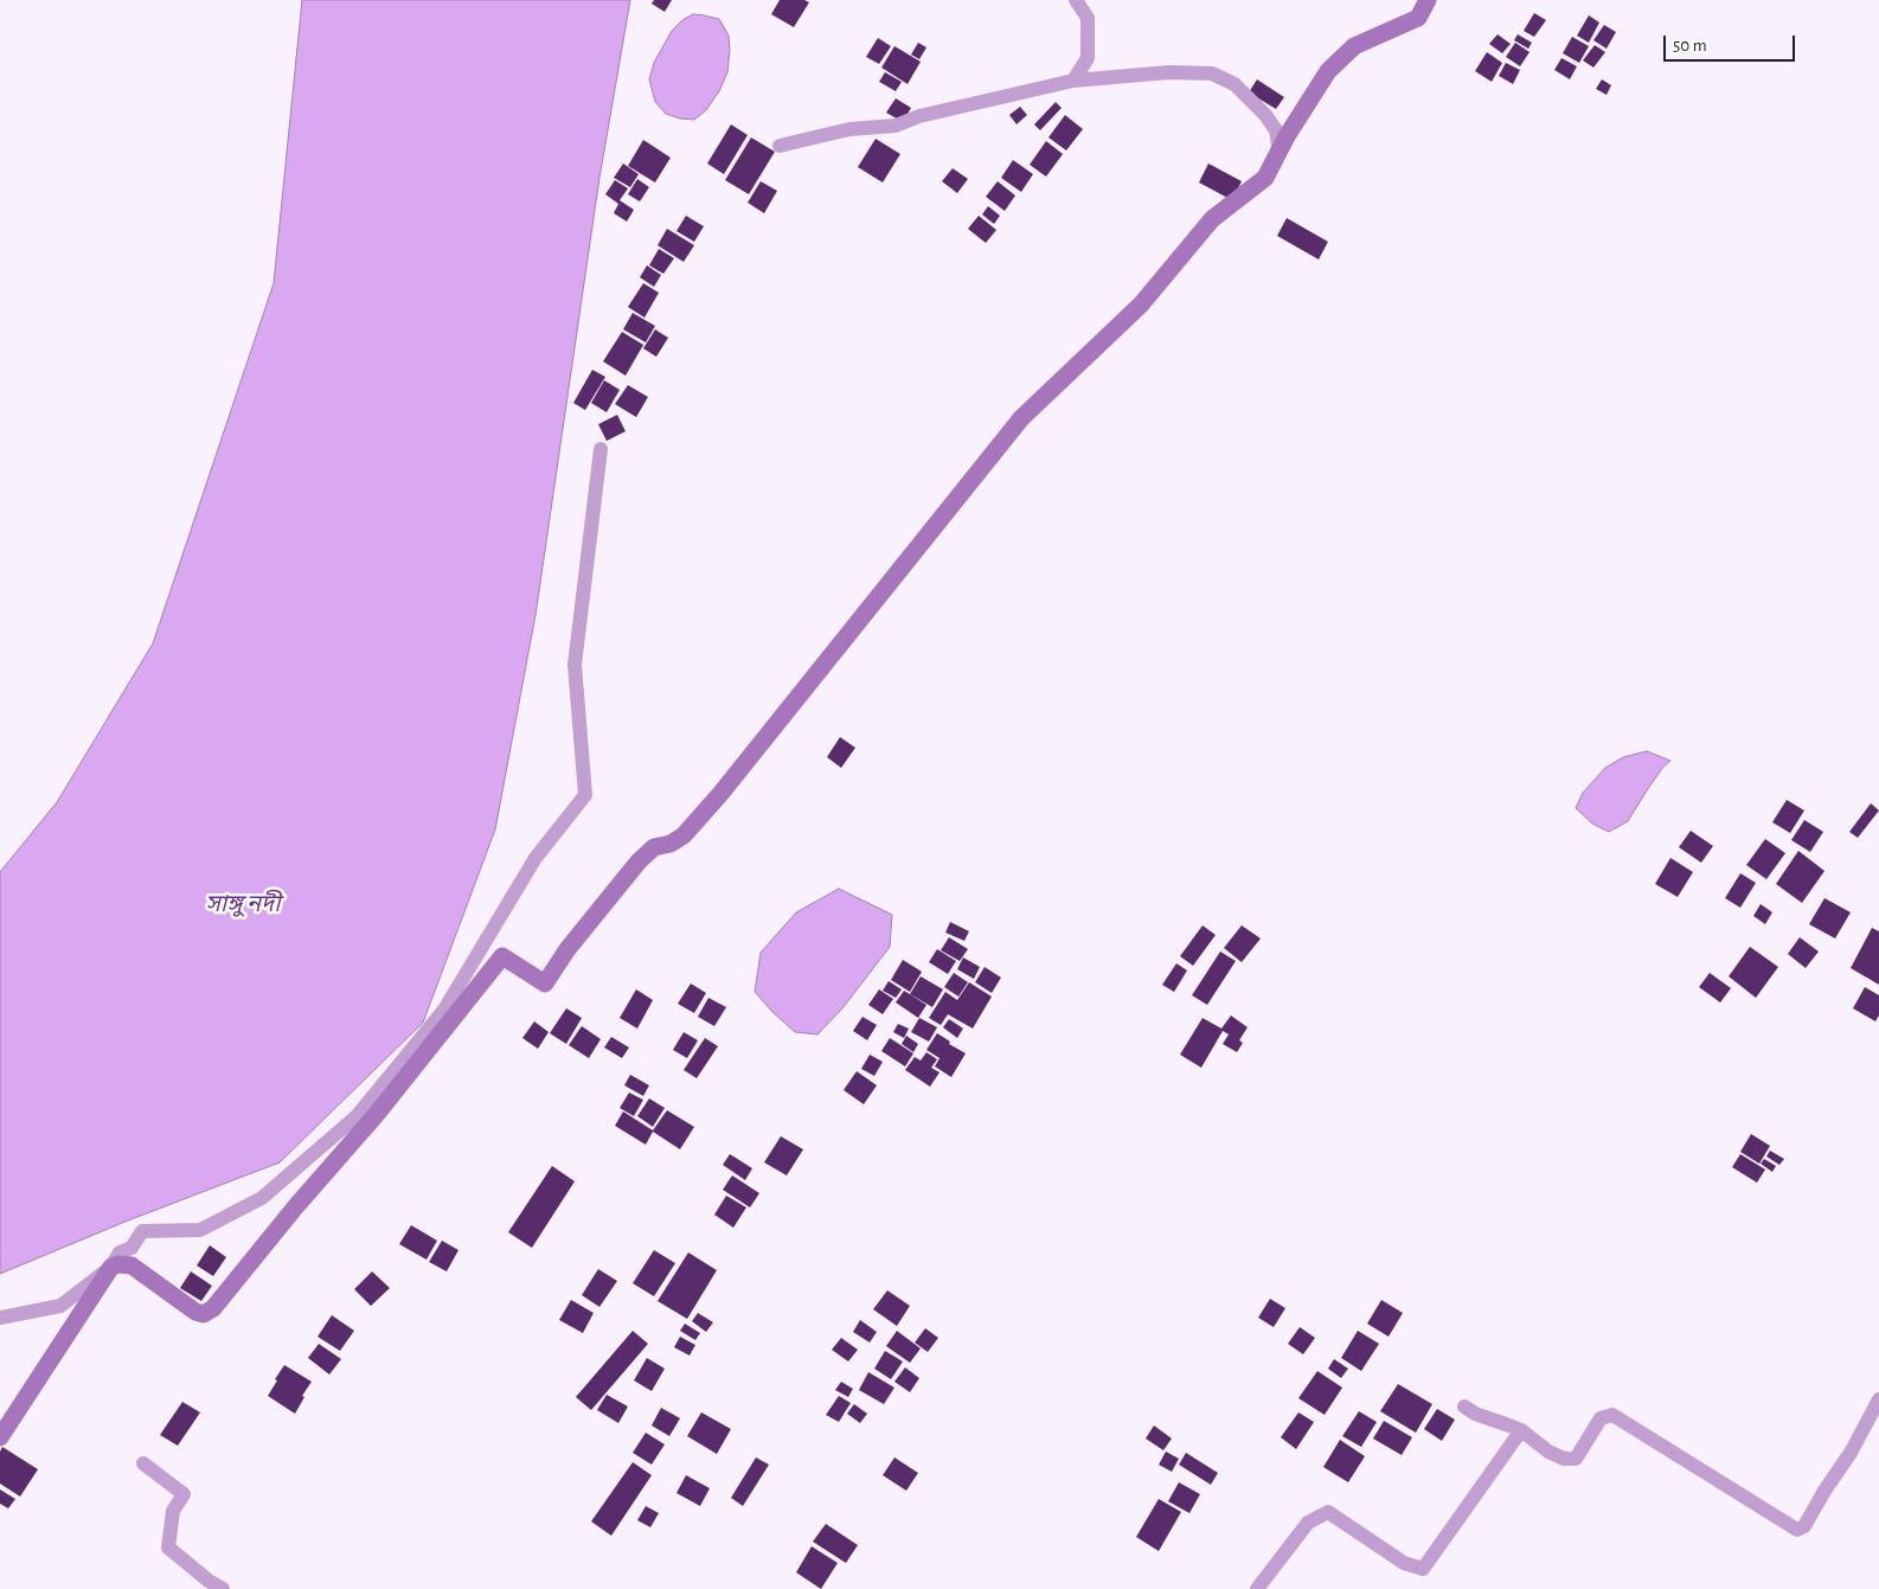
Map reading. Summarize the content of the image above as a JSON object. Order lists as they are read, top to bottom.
{
  "water": ["সাঙ্গু নদী"],
  "scale_bar": "50 m"
}
